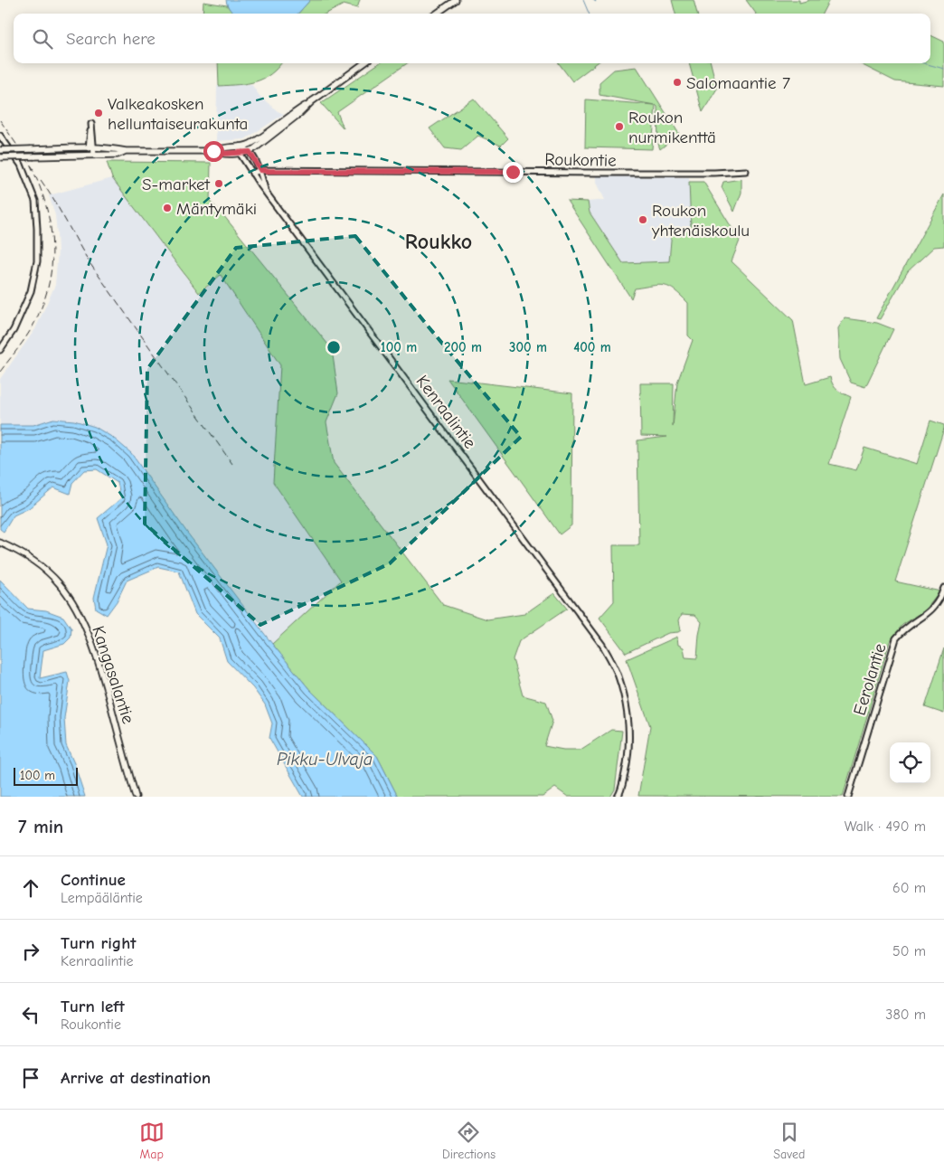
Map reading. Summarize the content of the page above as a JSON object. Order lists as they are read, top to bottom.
{
  "streets": {
    "main road": ["Kangasalantie"],
    "street": ["Roukontie", "Kenraalintie", "Eerolantie"]
  },
  "crossings": [
    ["Roukontie", "Kenraalintie"]
  ],
  "districts": ["Roukko"],
  "water": ["Pikku-Ulvaja"],
  "places": [
    "Salomaantie 7",
    "Valkeakosken helluntaiseurakunta",
    "Roukon nurmikenttä",
    "S-market",
    "Mäntymäki",
    "Roukon yhtenäiskoulu"
  ],
  "scale_bar": "100 m",
  "page": {
    "search": "Search here",
    "scale": "100 m",
    "heading": ["7 min", "Walk · 490 m"],
    "list": [
      ["Continue", "Lempääläntie", "60 m"],
      ["Turn right", "Kenraalintie", "50 m"],
      ["Turn left", "Roukontie", "380 m"],
      "Arrive at destination"
    ],
    "nav": ["Map", "Directions", "Saved"]
  },
  "rings": [
    "100 m",
    "200 m",
    "300 m",
    "400 m"
  ]
}
